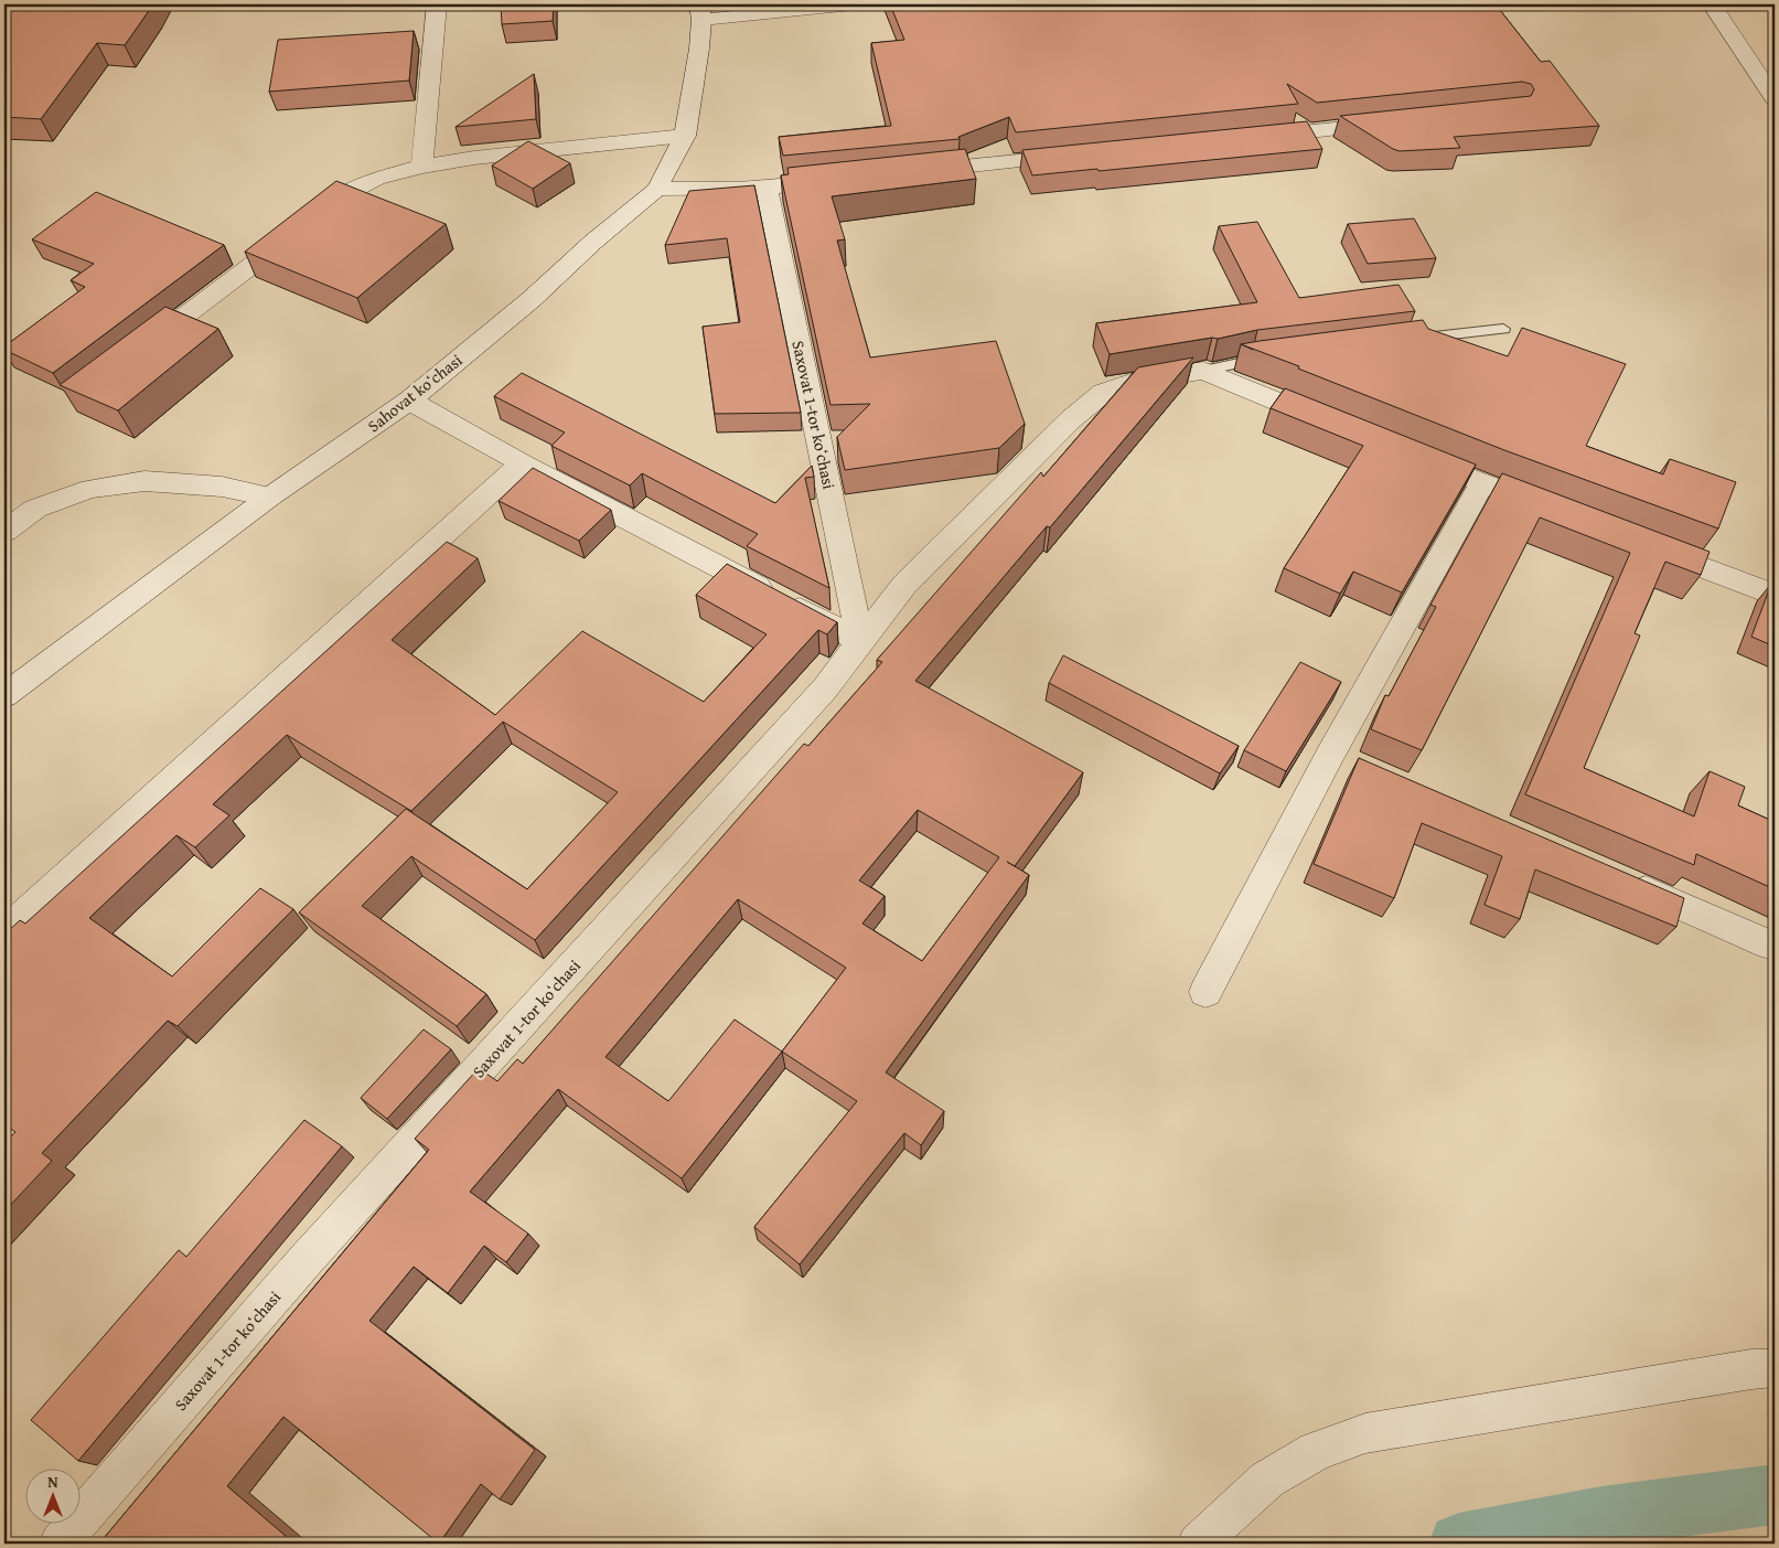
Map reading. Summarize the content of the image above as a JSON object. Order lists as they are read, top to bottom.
{
  "streets": {
    "street": ["Sahovat koʻchasi", "Saxovat 1-tor koʻchasi"]
  },
  "north": "top"
}
